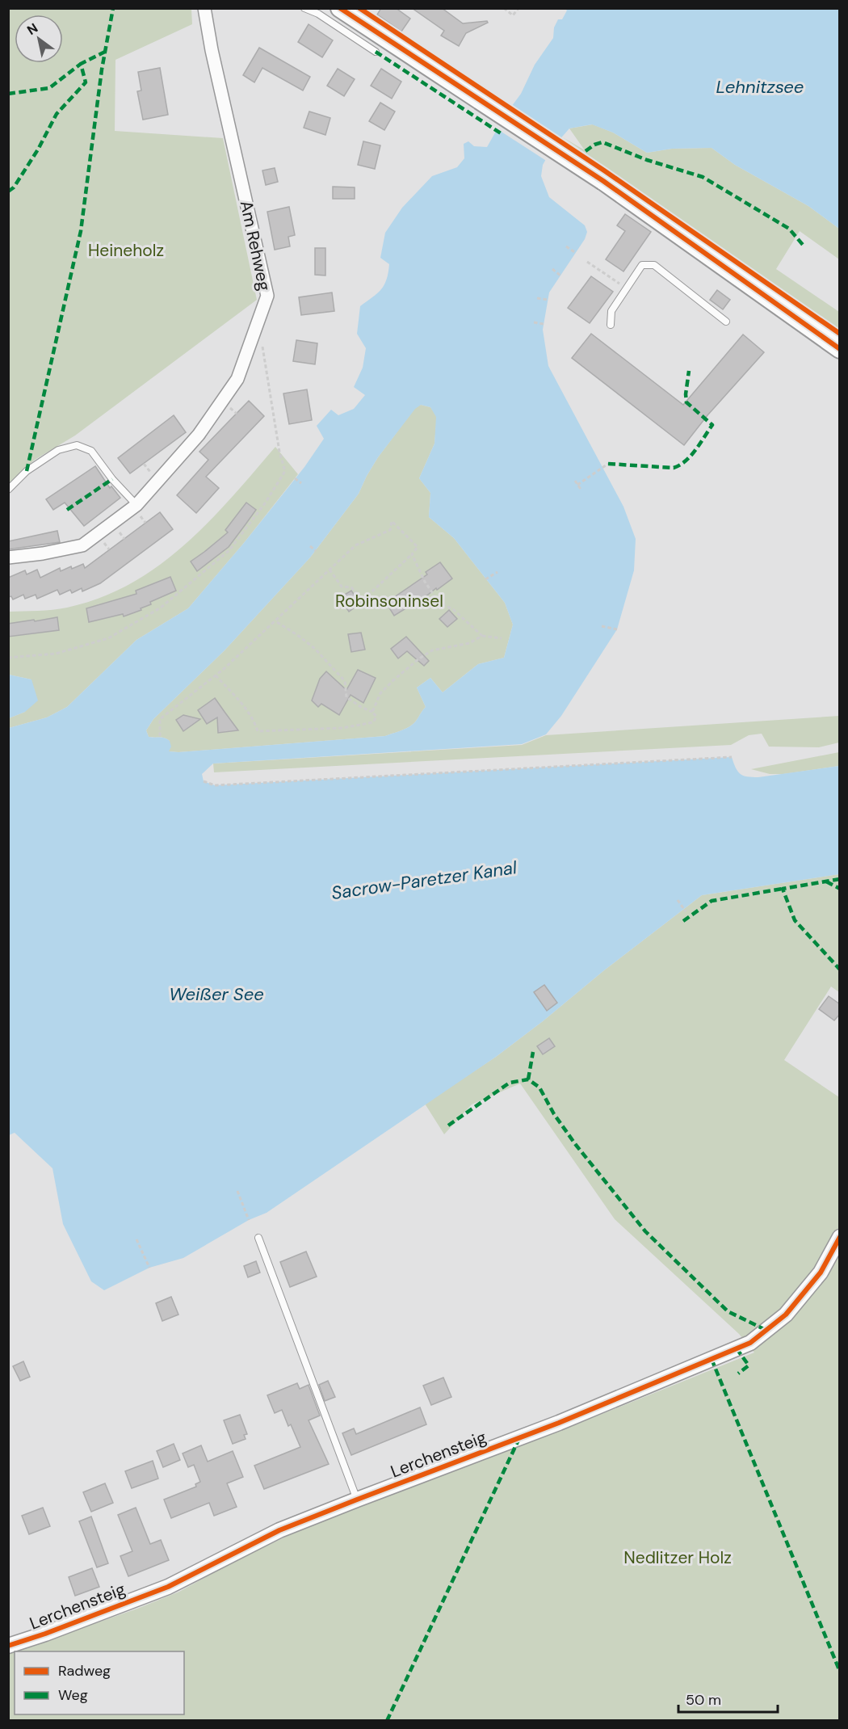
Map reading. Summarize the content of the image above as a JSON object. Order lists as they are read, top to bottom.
{
  "streets": {
    "street": ["Am Rehweg", "Lerchensteig"]
  },
  "water": ["Lehnitzsee", "Sacrow-Paretzer Kanal", "Weißer See"],
  "parks": ["Heineholz", "Robinsoninsel", "Nedlitzer Holz"],
  "legend": ["Radweg", "Weg"],
  "scale_bar": "50 m",
  "north": "top left"
}
